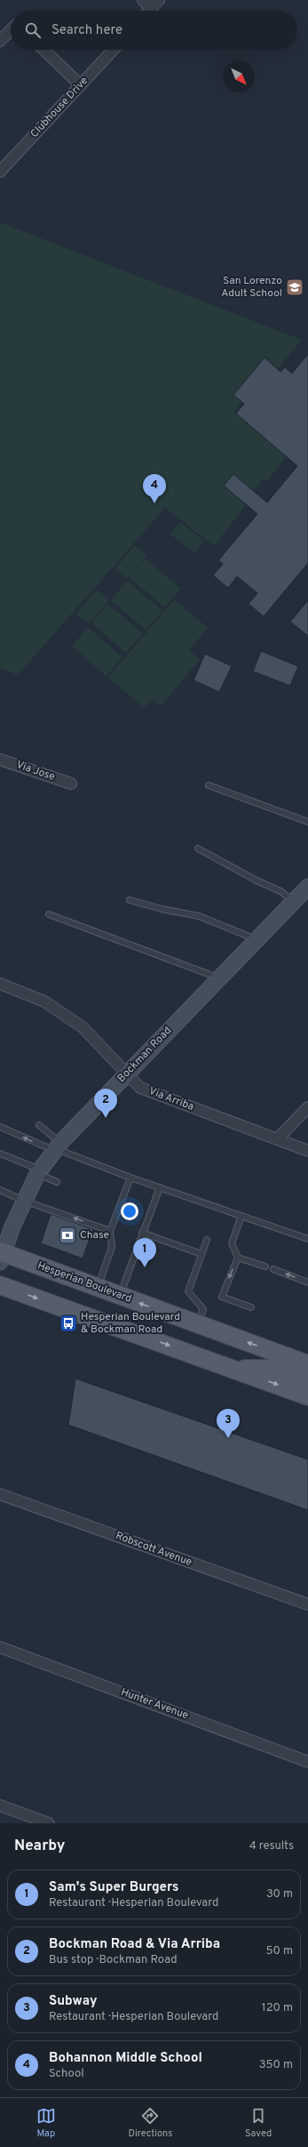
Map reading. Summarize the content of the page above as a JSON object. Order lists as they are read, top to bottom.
{
  "streets": {
    "main road": ["Hesperian Boulevard"],
    "street": [
      "Clubhouse Drive",
      "Via Jose",
      "Bockman Road",
      "Via Arriba",
      "Robscott Avenue",
      "Hunter Avenue"
    ]
  },
  "crossings": [
    ["Bockman Road", "Via Arriba"],
    ["Bockman Road", "Hesperian Boulevard"]
  ],
  "places": {
    "school or university": ["San Lorenzo Adult School"],
    "bank": ["Chase"],
    "bus stop": ["Hesperian Boulevard & Bockman Road"]
  },
  "north": "bottom right",
  "page": {
    "search": "Search here",
    "pins": [
      "4",
      "2",
      "1",
      "3"
    ],
    "heading": ["Nearby", "4 results"],
    "list": [
      {
        "mark": "1",
        "name": "Sam's Super Burgers",
        "note": "Restaurant · Hesperian Boulevard",
        "value": "30 m"
      },
      {
        "mark": "2",
        "name": "Bockman Road & Via Arriba",
        "note": "Bus stop · Bockman Road",
        "value": "50 m"
      },
      {
        "mark": "3",
        "name": "Subway",
        "note": "Restaurant · Hesperian Boulevard",
        "value": "120 m"
      },
      {
        "mark": "4",
        "name": "Bohannon Middle School",
        "note": "School",
        "value": "350 m"
      }
    ],
    "nav": ["Map", "Directions", "Saved"]
  }
}
